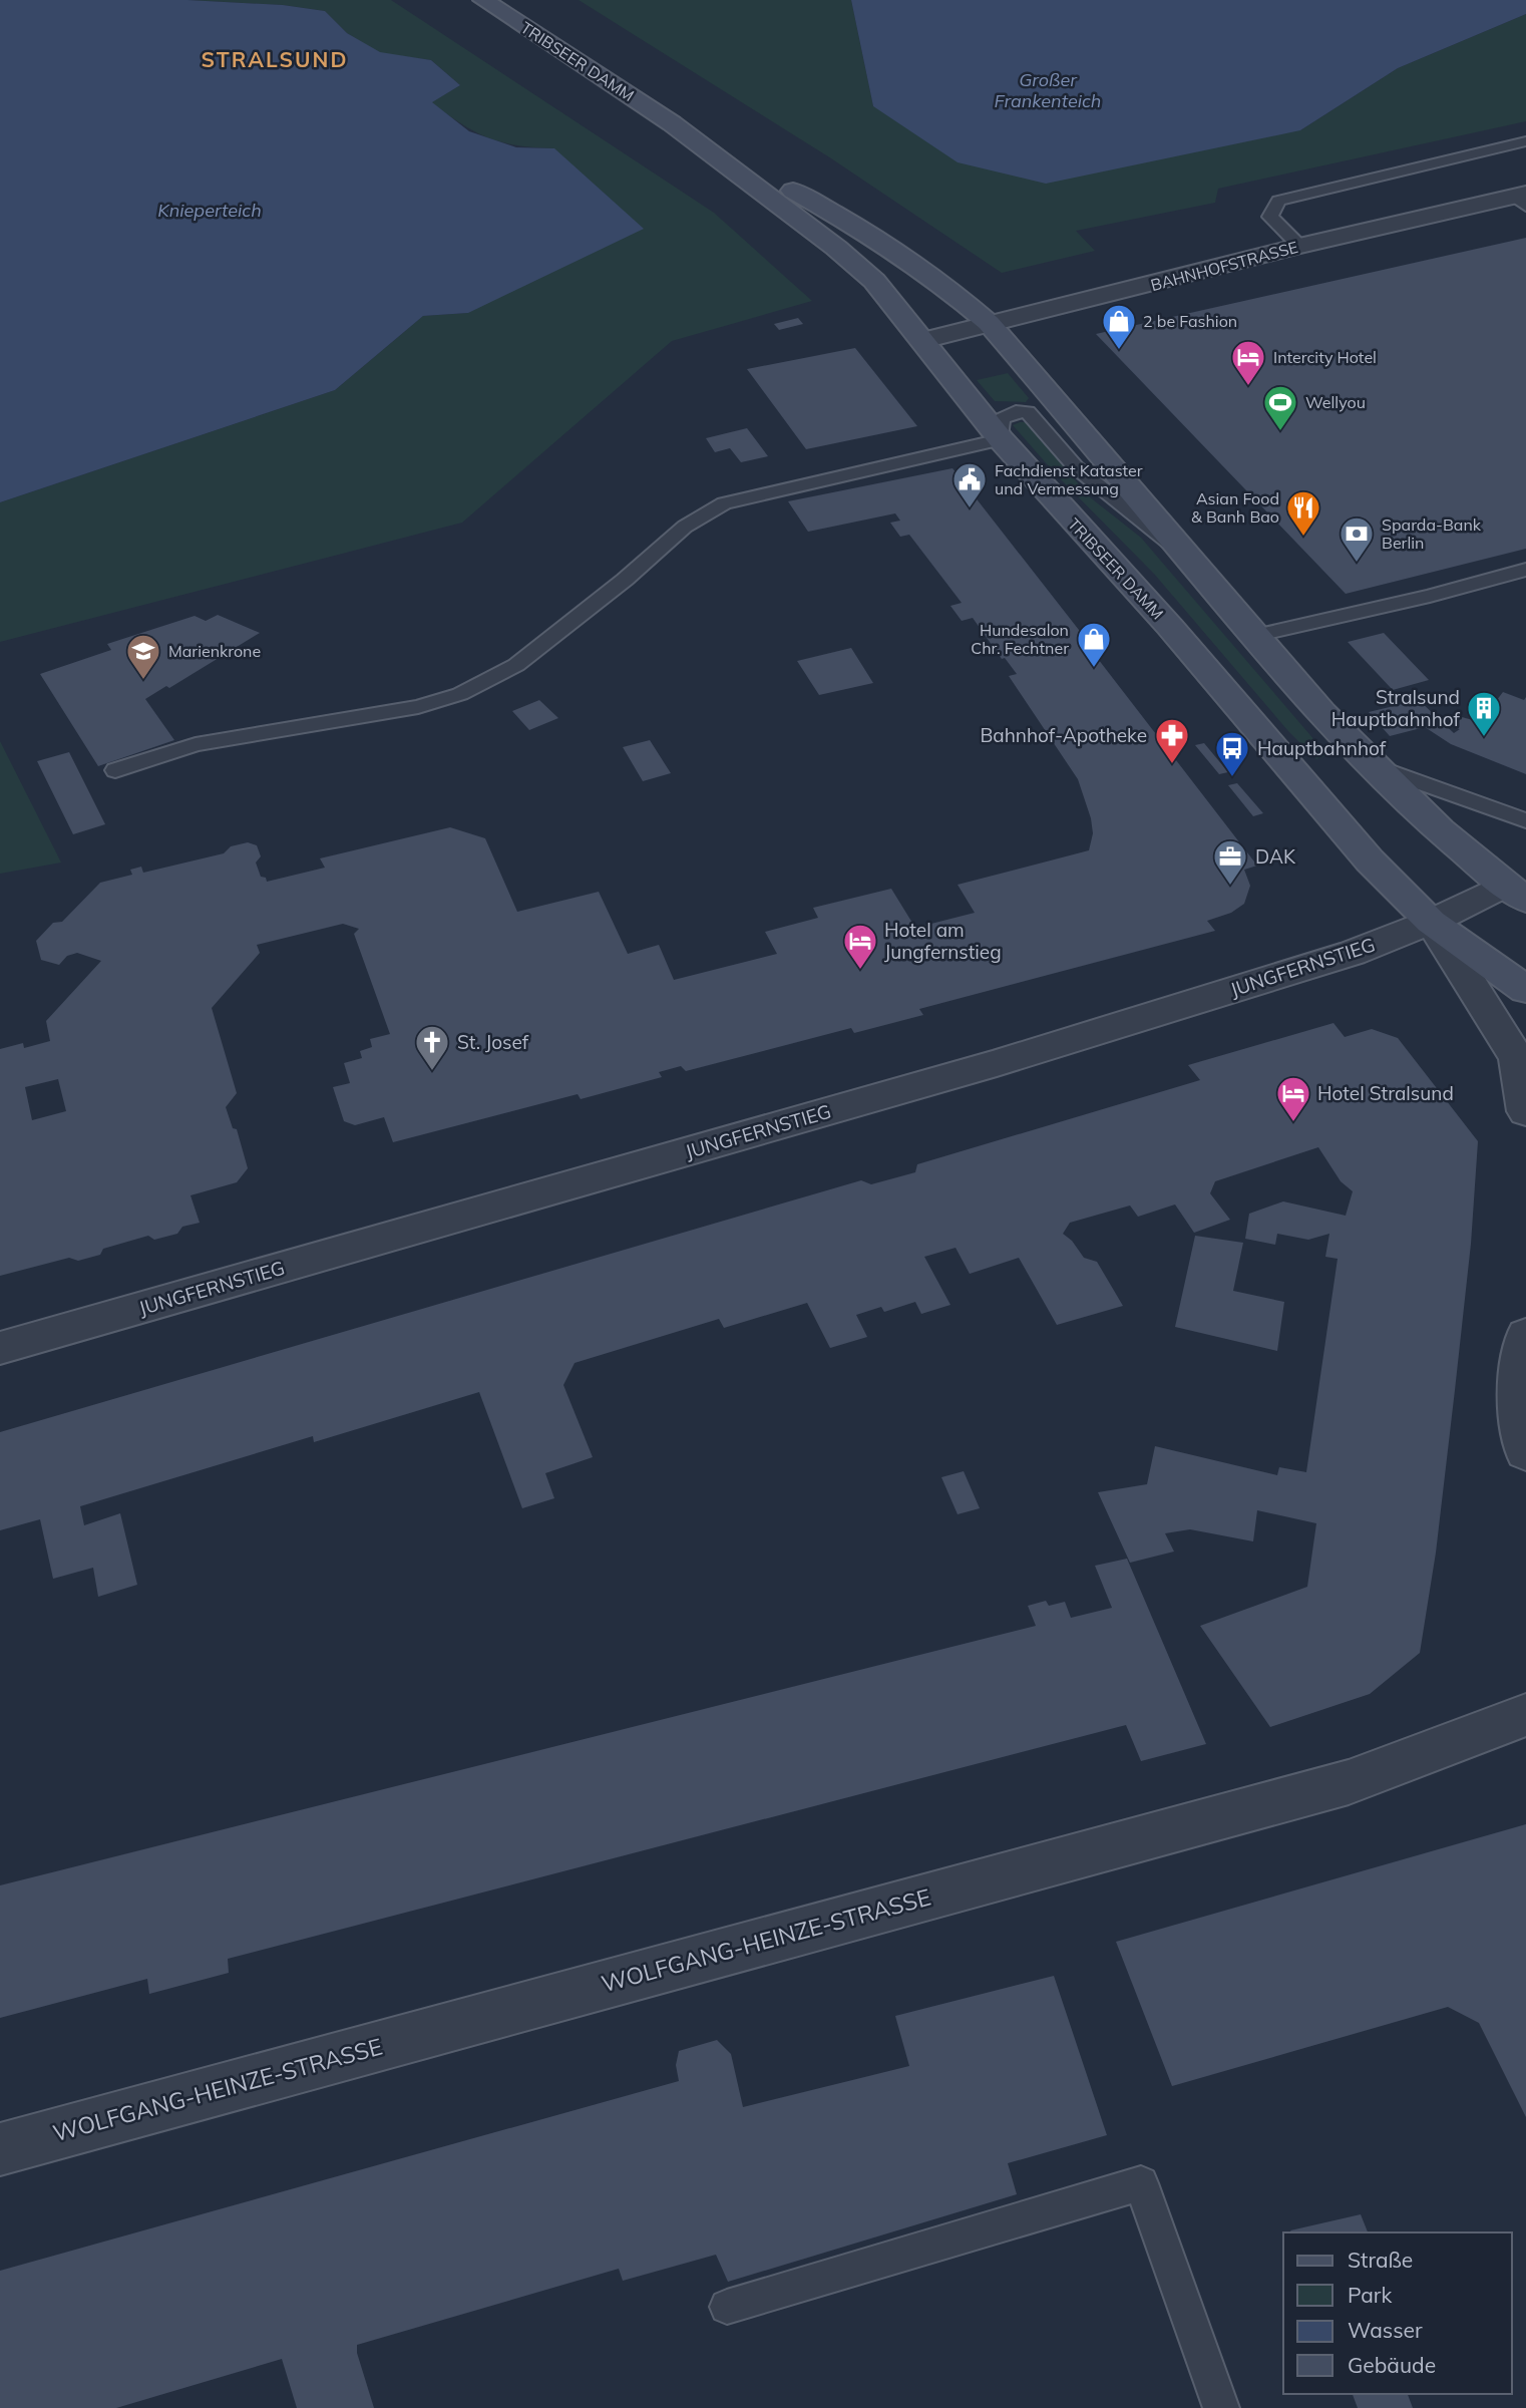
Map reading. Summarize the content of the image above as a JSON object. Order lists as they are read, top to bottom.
{
  "streets": {
    "main road": ["TRIBSEER DAMM"],
    "street": ["BAHNHOFSTRASSE", "JUNGFERNSTIEG", "WOLFGANG-HEINZE-STRASSE"]
  },
  "crossings": [
    ["TRIBSEER DAMM", "BAHNHOFSTRASSE"],
    ["TRIBSEER DAMM", "JUNGFERNSTIEG"]
  ],
  "districts": ["STRALSUND"],
  "water": ["Großer Frankenteich", "Knieperteich"],
  "places": {
    "shop": ["2 be Fashion", "Hundesalon Chr. Fechtner"],
    "hotel": ["Intercity Hotel", "Hotel am Jungfernstieg", "Hotel Stralsund"],
    "sports": ["Wellyou"],
    "public building": ["Fachdienst Kataster und Vermessung"],
    "restaurant": ["Asian Food & Banh Bao"],
    "bank": ["Sparda-Bank Berlin"],
    "school or university": ["Marienkrone"],
    "building": ["Stralsund Hauptbahnhof"],
    "pharmacy": ["Bahnhof-Apotheke"],
    "bus stop": ["Hauptbahnhof"],
    "office": ["DAK"],
    "church": ["St. Josef"]
  },
  "legend": [
    "Straße",
    "Park",
    "Wasser",
    "Gebäude"
  ]
}
